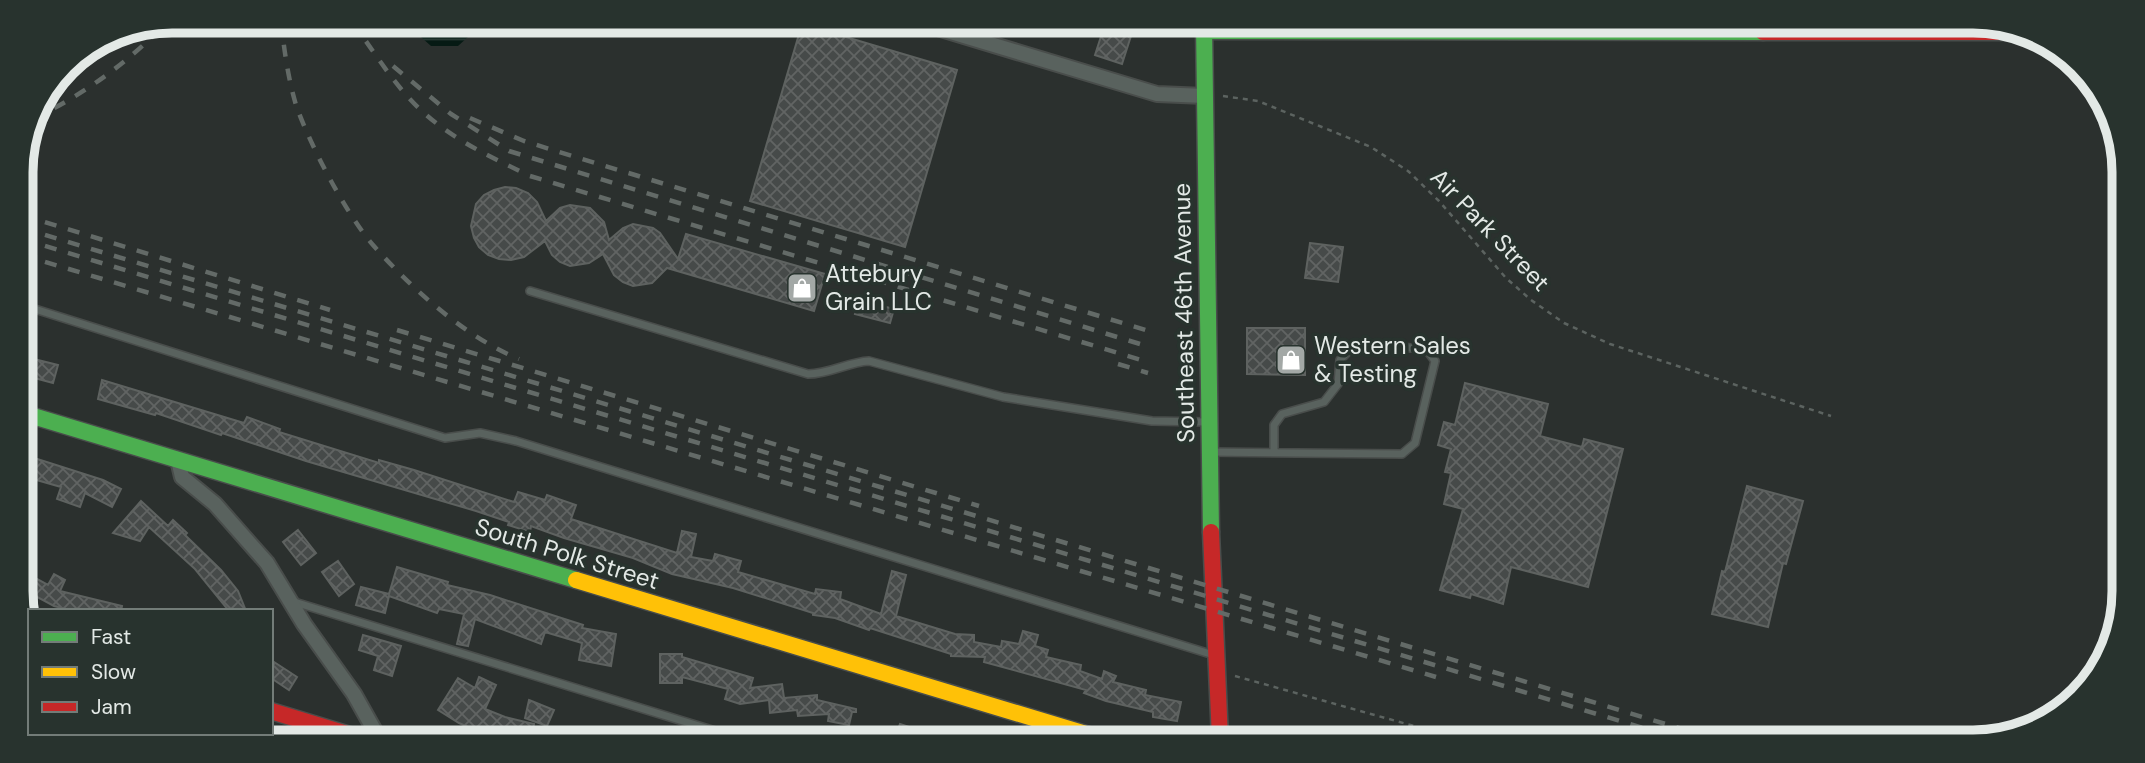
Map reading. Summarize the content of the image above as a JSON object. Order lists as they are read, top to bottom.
{
  "streets": {
    "street": ["Southeast 46th Avenue", "South Polk Street"],
    "path": ["Air Park Street"]
  },
  "crossings": [
    ["Air Park Street", "Southeast 46th Avenue"]
  ],
  "places": {
    "shop": ["Attebury Grain LLC", "Western Sales & Testing"]
  },
  "legend": ["Fast", "Slow", "Jam"]
}
